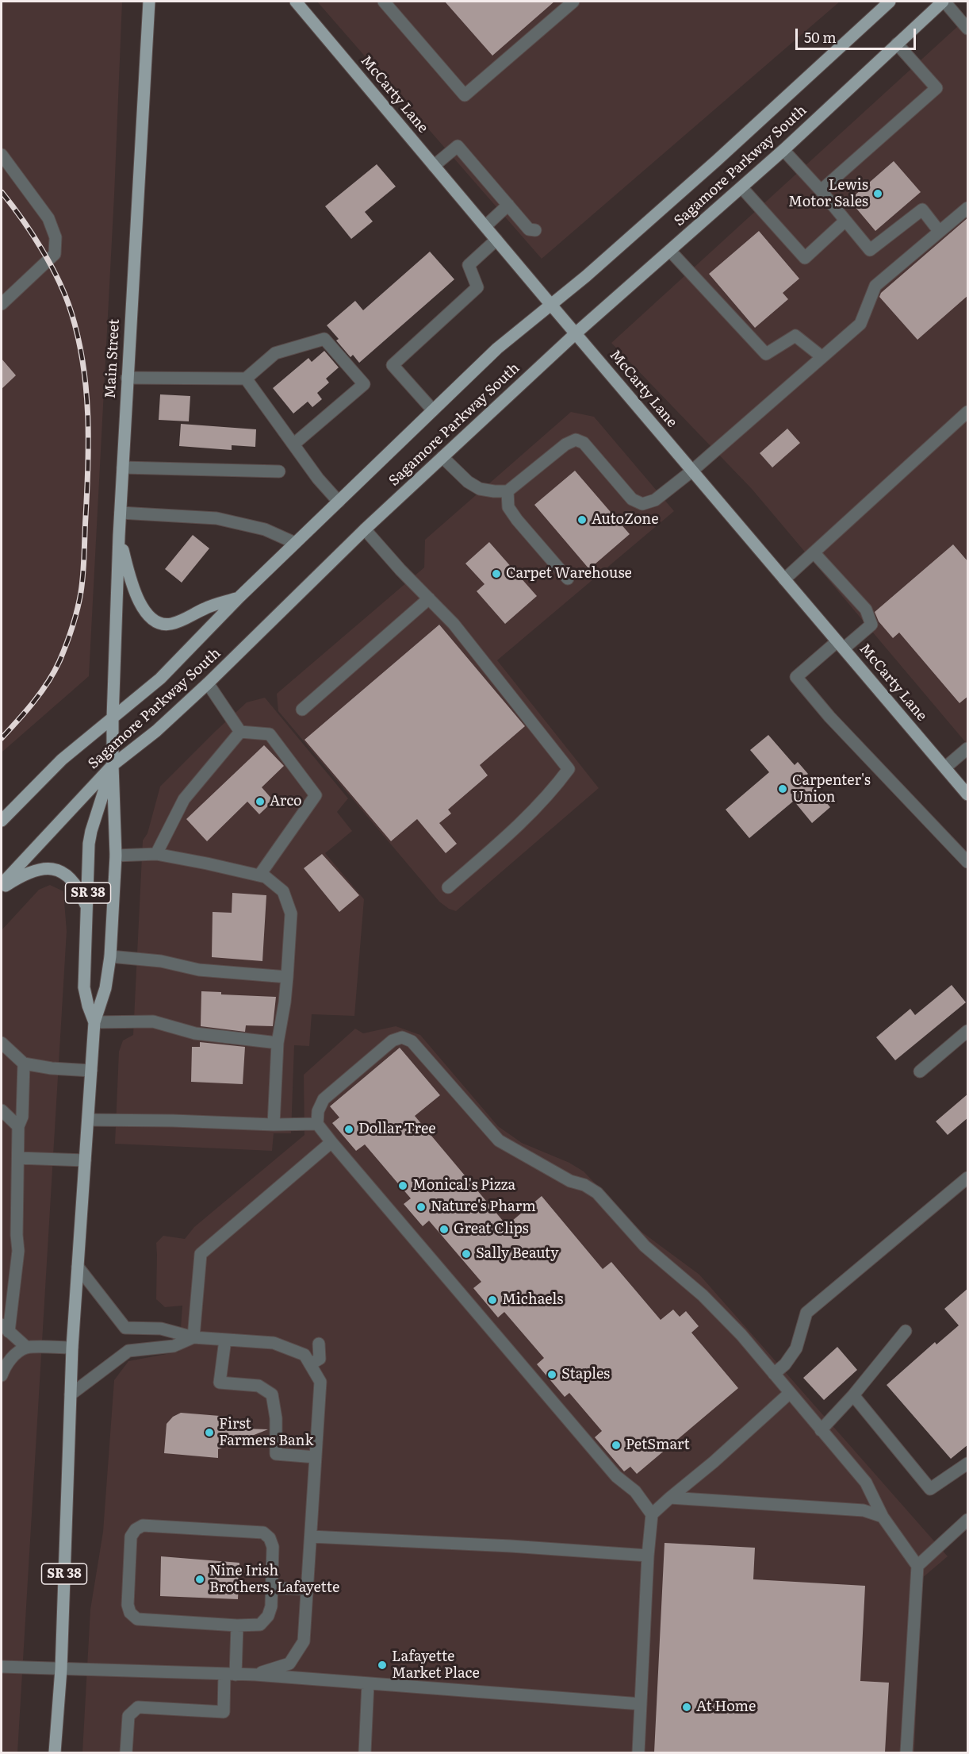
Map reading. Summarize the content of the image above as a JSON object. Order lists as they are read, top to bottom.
{
  "streets": {
    "main road": [
      "McCarty Lane",
      "Sagamore Parkway South",
      "Main Street",
      "SR 38"
    ]
  },
  "crossings": [
    ["McCarty Lane", "Sagamore Parkway South"],
    ["Sagamore Parkway South", "Main Street"],
    ["Sagamore Parkway South", "SR 38"],
    ["Main Street", "SR 38"]
  ],
  "places": [
    "Lewis Motor Sales",
    "AutoZone",
    "Carpet Warehouse",
    "Carpenter's Union",
    "Arco",
    "Dollar Tree",
    "Monical's Pizza",
    "Nature's Pharm",
    "Great Clips",
    "Sally Beauty",
    "Michaels",
    "Staples",
    "First Farmers Bank",
    "PetSmart",
    "Nine Irish Brothers, Lafayette",
    "Lafayette Market Place",
    "At Home"
  ],
  "scale_bar": "50 m"
}
